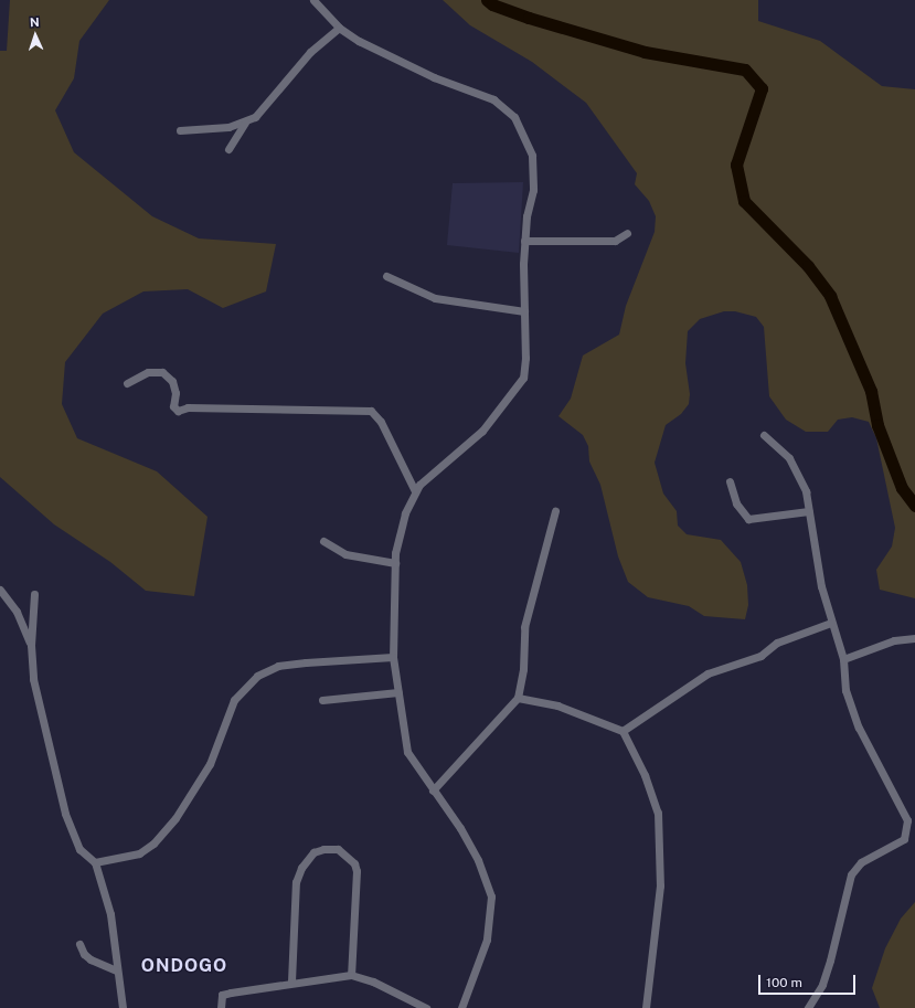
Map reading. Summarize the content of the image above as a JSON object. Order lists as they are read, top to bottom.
{
  "districts": ["ONDOGO"],
  "scale_bar": "100 m",
  "north": "top"
}
